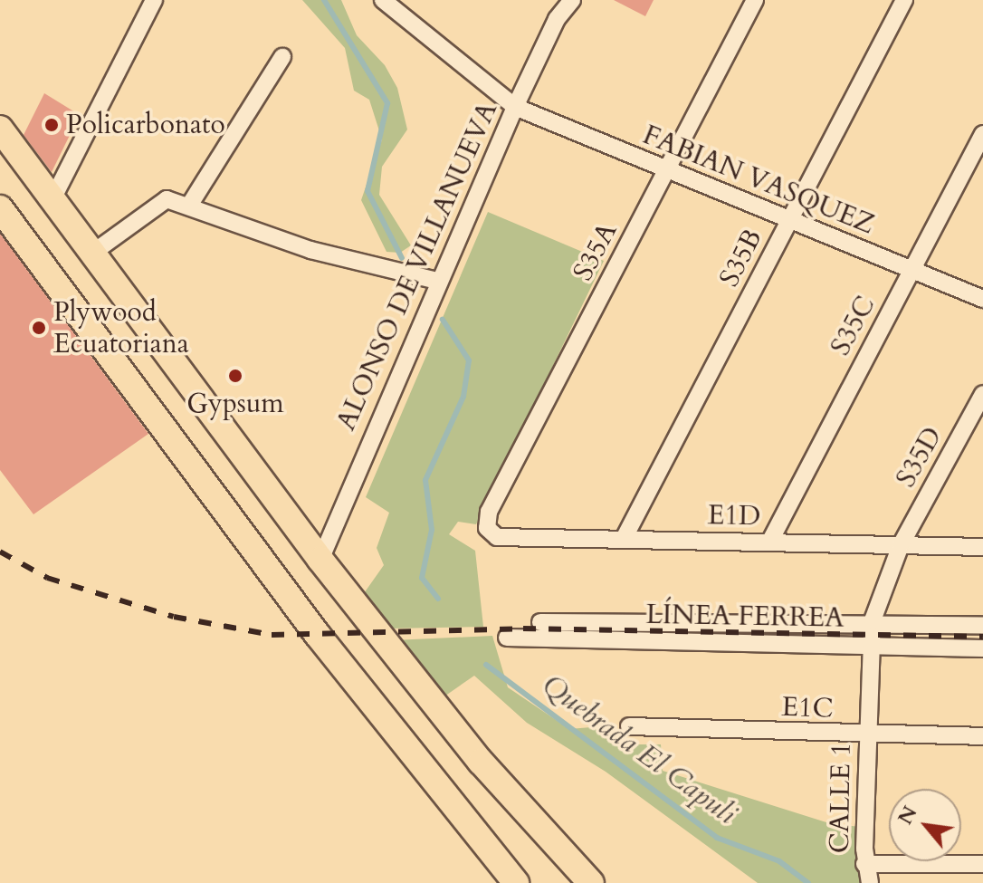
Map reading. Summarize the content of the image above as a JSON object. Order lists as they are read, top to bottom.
{
  "streets": {
    "street": [
      "FABIAN VASQUEZ",
      "S35A",
      "S35B",
      "ALONSO DE VILLANUEVA",
      "S35C",
      "S35D",
      "E1D",
      "LÍNEA FERREA",
      "E1C",
      "CALLE 1"
    ]
  },
  "crossings": [
    ["FABIAN VASQUEZ", "S35A"],
    ["FABIAN VASQUEZ", "S35B"],
    ["FABIAN VASQUEZ", "ALONSO DE VILLANUEVA"],
    ["FABIAN VASQUEZ", "S35C"],
    ["S35A", "E1D"],
    ["S35B", "E1D"],
    ["S35C", "E1D"],
    ["S35D", "E1D"],
    ["S35D", "CALLE 1"],
    ["E1D", "CALLE 1"],
    ["LÍNEA FERREA", "CALLE 1"],
    ["E1C", "CALLE 1"]
  ],
  "water": ["Quebrada El Capuli"],
  "places": ["Policarbonato", "Plywood Ecuatoriana", "Gypsum"],
  "north": "top left"
}
